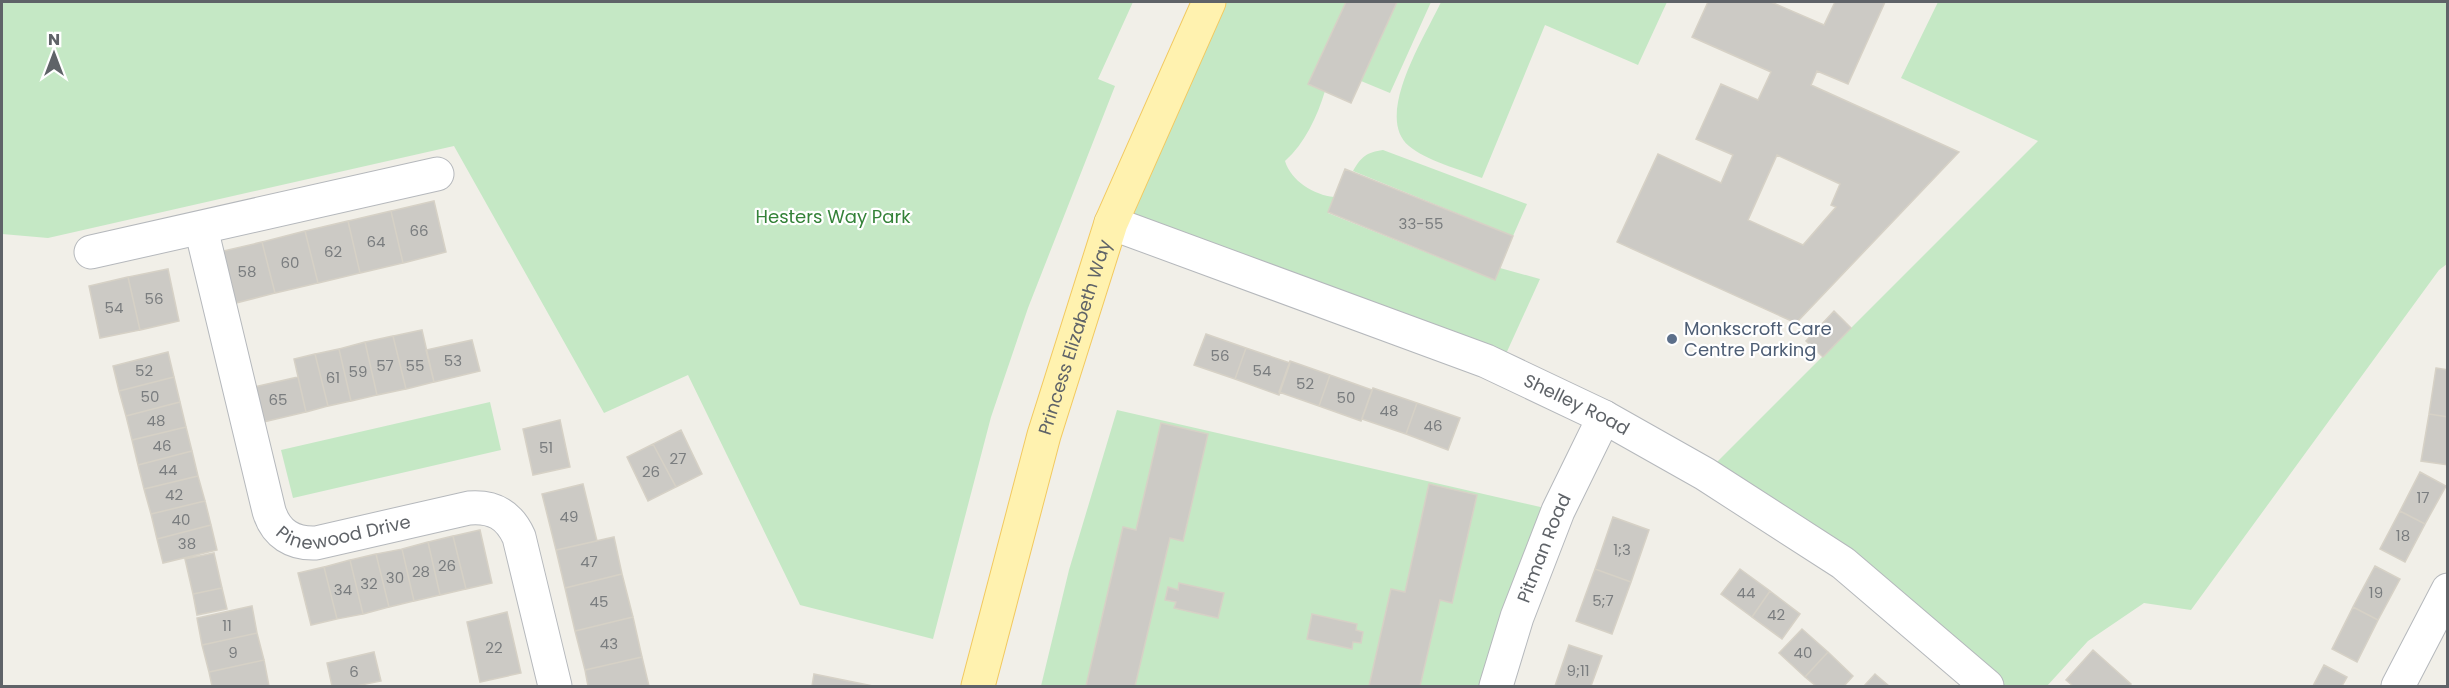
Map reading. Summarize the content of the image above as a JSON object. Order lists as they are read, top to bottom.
{
  "streets": {
    "main road": ["Princess Elizabeth Way"],
    "street": ["Shelley Road", "Pinewood Drive", "Pitman Road"]
  },
  "crossings": [
    ["Princess Elizabeth Way", "Shelley Road"],
    ["Shelley Road", "Pitman Road"]
  ],
  "parks": ["Hesters Way Park"],
  "places": ["Monkscroft Care Centre Parking"],
  "house_numbers": [
    "33-55",
    "66",
    "64",
    "62",
    "60",
    "58",
    "56",
    "54",
    "56",
    "53",
    "57",
    "55",
    "52",
    "54",
    "59",
    "61",
    "52",
    "50",
    "50",
    "65",
    "48",
    "48",
    "46",
    "46",
    "51",
    "27",
    "44",
    "26",
    "42",
    "17",
    "49",
    "40",
    "18",
    "38",
    "1;3",
    "47",
    "26",
    "28",
    "30",
    "32",
    "34",
    "44",
    "19",
    "5;7",
    "45",
    "42",
    "11",
    "43",
    "22",
    "9",
    "40",
    "9;11",
    "6"
  ],
  "north": "top"
}
